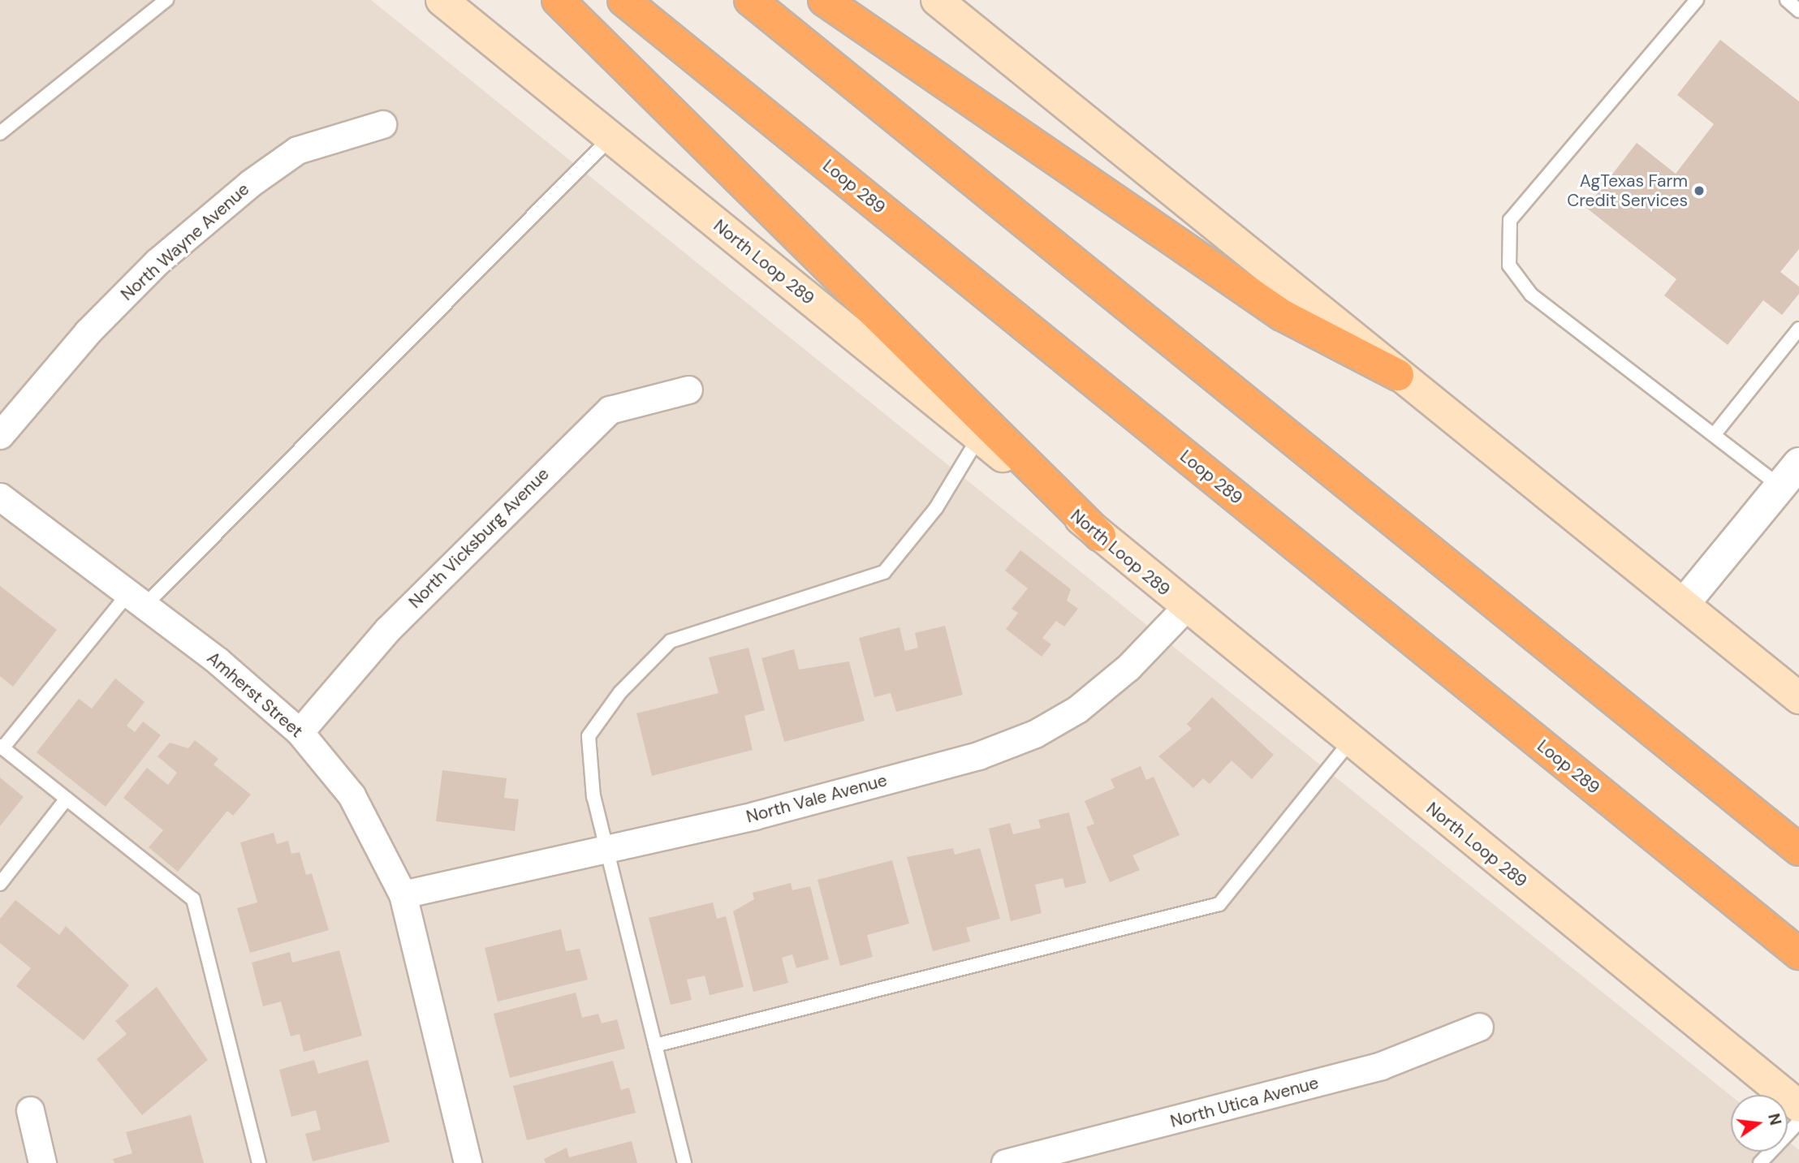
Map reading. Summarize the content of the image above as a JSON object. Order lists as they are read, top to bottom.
{
  "streets": {
    "highway": ["Loop 289"],
    "main road": ["North Loop 289"],
    "street": [
      "North Wayne Avenue",
      "North Vicksburg Avenue",
      "Amherst Street",
      "North Vale Avenue",
      "North Utica Avenue"
    ]
  },
  "crossings": [
    ["North Loop 289", "North Vale Avenue"],
    ["North Vicksburg Avenue", "Amherst Street"],
    ["Amherst Street", "North Vale Avenue"]
  ],
  "places": ["AgTexas Farm Credit Services"],
  "north": "right"
}
